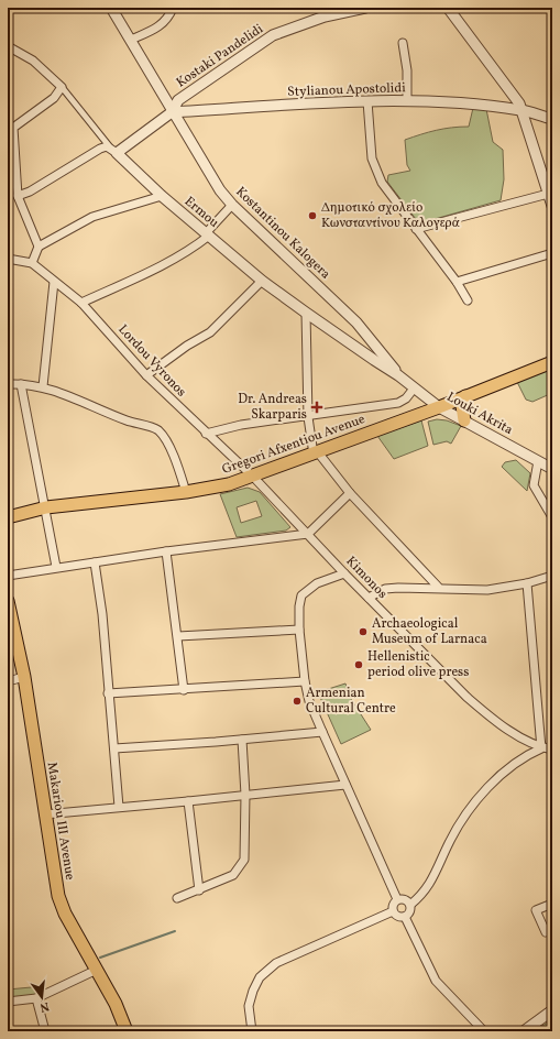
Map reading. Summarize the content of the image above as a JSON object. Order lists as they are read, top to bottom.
{
  "streets": {
    "main road": ["Gregori Afxentiou Avenue", "Makariou III Avenue"],
    "street": [
      "Kostaki Pandelidi",
      "Stylianou Apostolidi",
      "Ermou",
      "Kostantinou Kalogera",
      "Lordou Vyronos",
      "Louki Akrita",
      "Kimonos"
    ]
  },
  "crossings": [
    ["Kostaki Pandelidi", "Stylianou Apostolidi"],
    ["Kostaki Pandelidi", "Ermou"],
    ["Kostaki Pandelidi", "Kostantinou Kalogera"],
    ["Stylianou Apostolidi", "Kostantinou Kalogera"],
    ["Ermou", "Kostantinou Kalogera"],
    ["Ermou", "Louki Akrita"],
    ["Kostantinou Kalogera", "Louki Akrita"],
    ["Lordou Vyronos", "Gregori Afxentiou Avenue"],
    ["Lordou Vyronos", "Kimonos"],
    ["Louki Akrita", "Gregori Afxentiou Avenue"],
    ["Gregori Afxentiou Avenue", "Kimonos"]
  ],
  "places": {
    "other": [
      "Δημοτικό σχολείο Κωνσταντίνου Καλογερά",
      "Archaeological Museum of Larnaca",
      "Hellenistic period olive press",
      "Armenian Cultural Centre"
    ],
    "health": ["Dr. Andreas Skarparis"]
  },
  "north": "bottom"
}
